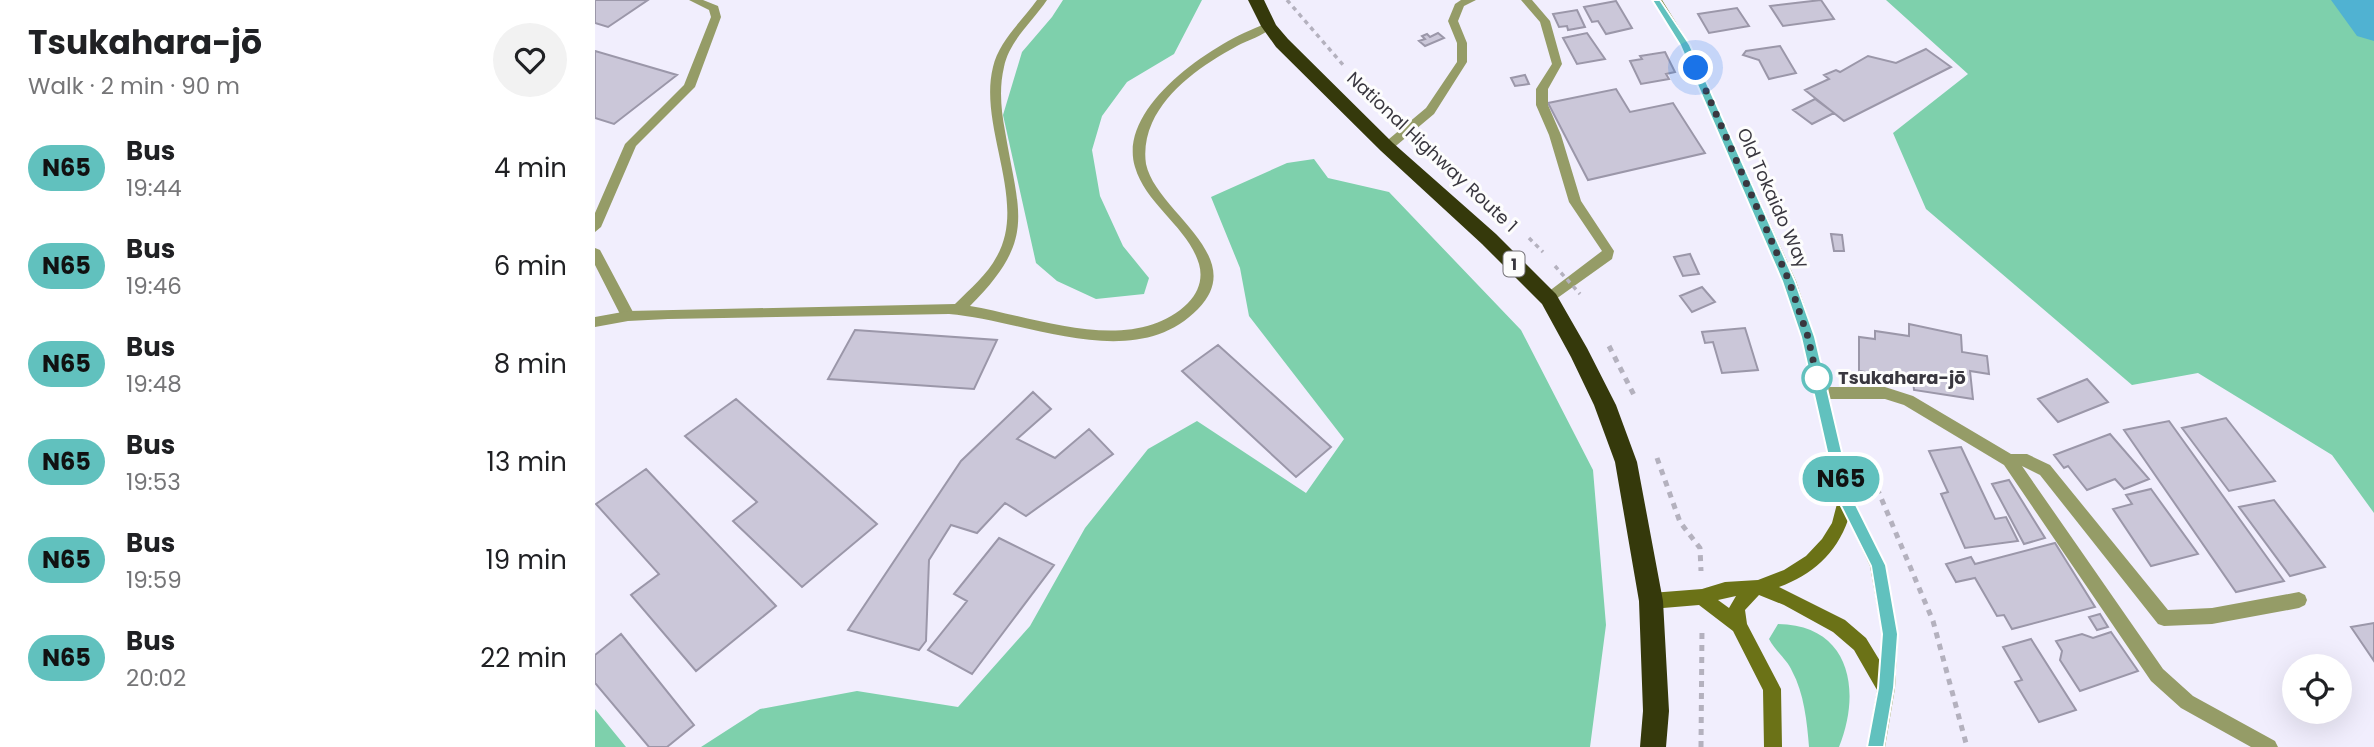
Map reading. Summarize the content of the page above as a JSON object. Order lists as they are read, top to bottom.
{
  "streets": {
    "highway": ["National Highway Route 1", "1"],
    "street": ["Old Tokaido Way"]
  },
  "places": ["Tsukahara-jō"],
  "lines": ["bus line N65"],
  "page": {
    "heading": ["Tsukahara-jō", "Walk · 2 min · 90 m"],
    "on_map": "N65",
    "list": [
      {
        "mark": "N65",
        "name": "Bus",
        "note": "19:44",
        "value": "4 min"
      },
      {
        "mark": "N65",
        "name": "Bus",
        "note": "19:46",
        "value": "6 min"
      },
      {
        "mark": "N65",
        "name": "Bus",
        "note": "19:48",
        "value": "8 min"
      },
      {
        "mark": "N65",
        "name": "Bus",
        "note": "19:53",
        "value": "13 min"
      },
      {
        "mark": "N65",
        "name": "Bus",
        "note": "19:59",
        "value": "19 min"
      },
      {
        "mark": "N65",
        "name": "Bus",
        "note": "20:02",
        "value": "22 min"
      }
    ]
  }
}
